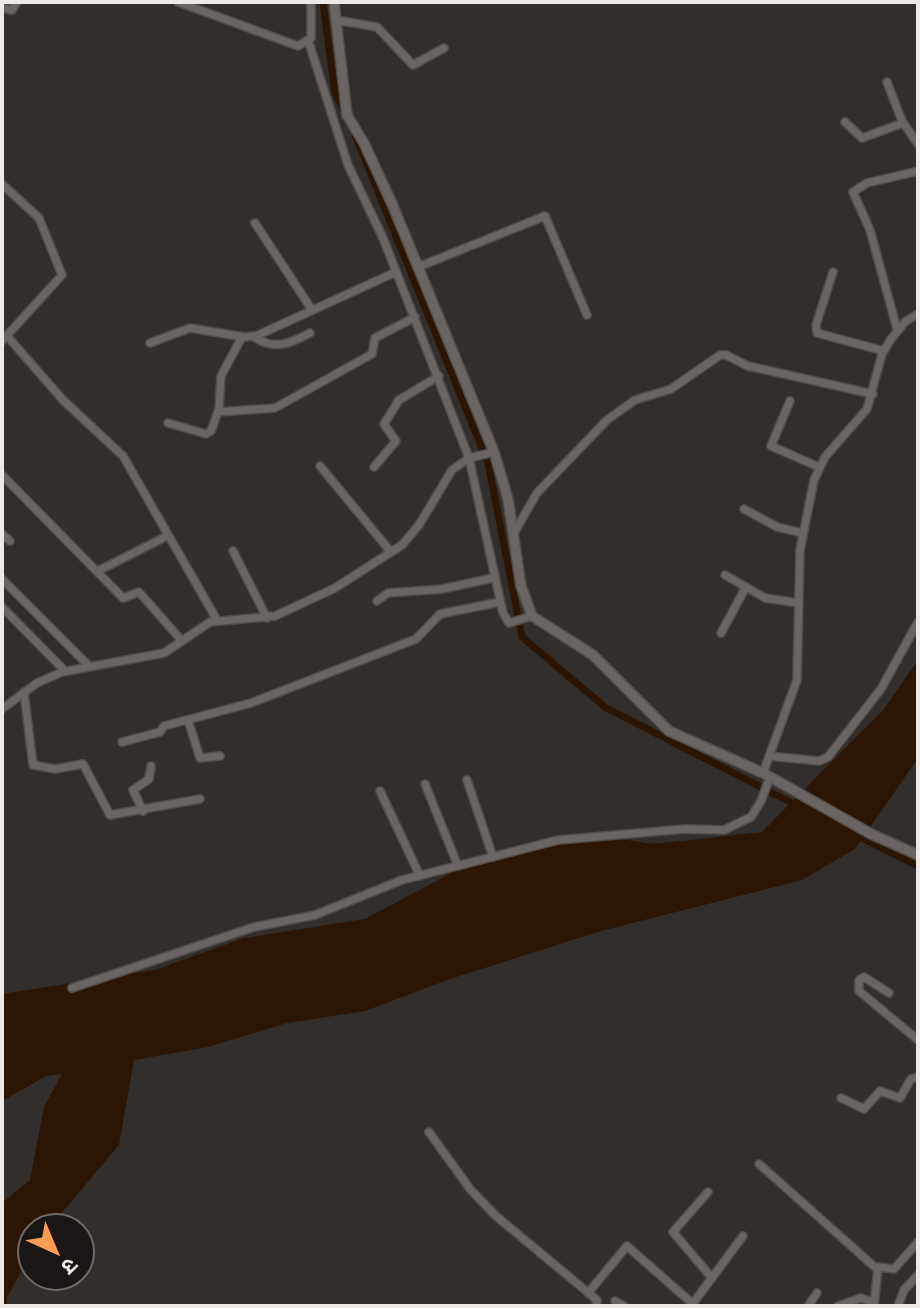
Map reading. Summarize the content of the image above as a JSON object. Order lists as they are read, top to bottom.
{
  "north": "bottom right"
}
